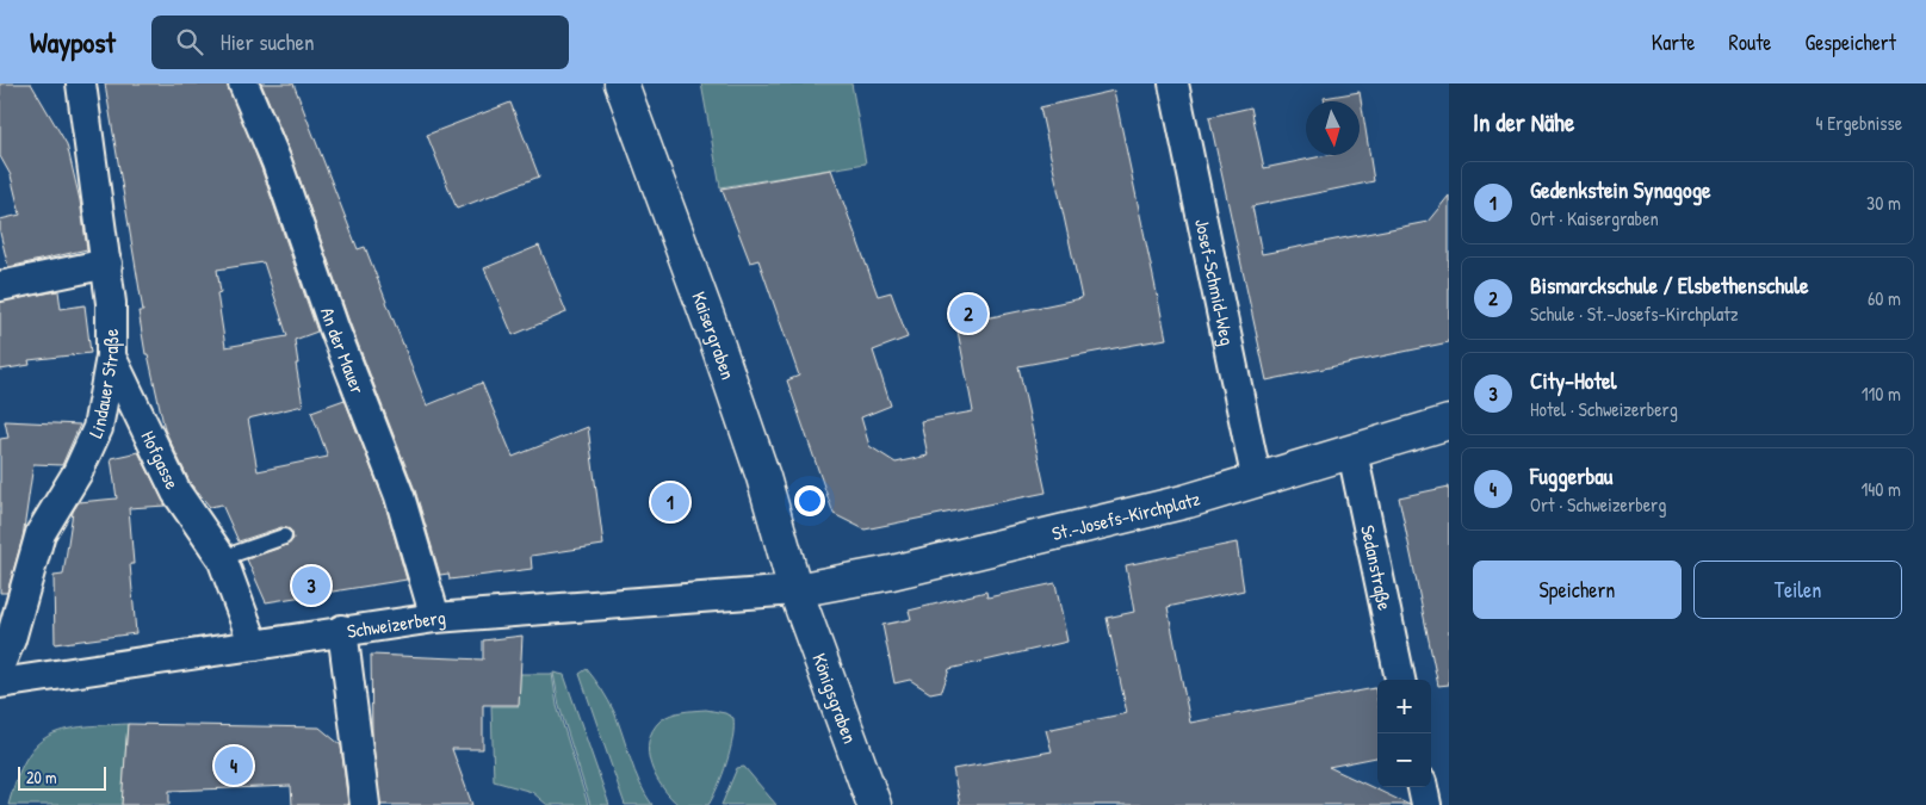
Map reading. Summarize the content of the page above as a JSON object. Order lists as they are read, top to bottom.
{
  "streets": {
    "street": [
      "Josef-Schmid-Weg",
      "Kaisergraben",
      "An der Mauer",
      "Lindauer Straße",
      "Hofgasse",
      "St.-Josefs-Kirchplatz",
      "Sedanstraße",
      "Schweizerberg",
      "Königsgraben"
    ]
  },
  "crossings": [
    ["Josef-Schmid-Weg", "St.-Josefs-Kirchplatz"],
    ["Kaisergraben", "St.-Josefs-Kirchplatz"],
    ["Kaisergraben", "Schweizerberg"],
    ["Kaisergraben", "Königsgraben"],
    ["An der Mauer", "Schweizerberg"],
    ["Lindauer Straße", "Hofgasse"],
    ["Hofgasse", "Schweizerberg"],
    ["St.-Josefs-Kirchplatz", "Sedanstraße"],
    ["St.-Josefs-Kirchplatz", "Schweizerberg"],
    ["St.-Josefs-Kirchplatz", "Königsgraben"],
    ["Schweizerberg", "Königsgraben"]
  ],
  "scale_bar": "20 m",
  "north": "bottom",
  "page": {
    "header": "Waypost",
    "search": "Hier suchen",
    "nav": ["Karte", "Route", "Gespeichert"],
    "heading": ["In der Nähe", "4 Ergebnisse"],
    "list": [
      {
        "mark": "1",
        "name": "Gedenkstein Synagoge",
        "note": "Ort · Kaisergraben",
        "value": "30 m"
      },
      {
        "mark": "2",
        "name": "Bismarckschule / Elsbethenschule",
        "note": "Schule · St.-Josefs-Kirchplatz",
        "value": "60 m"
      },
      {
        "mark": "3",
        "name": "City-Hotel",
        "note": "Hotel · Schweizerberg",
        "value": "110 m"
      },
      {
        "mark": "4",
        "name": "Fuggerbau",
        "note": "Ort · Schweizerberg",
        "value": "140 m"
      }
    ],
    "pins": [
      "2",
      "1",
      "3",
      "4"
    ],
    "buttons": ["Speichern", "Teilen"],
    "map_buttons": ["+", "−"],
    "scale": "20 m"
  }
}
